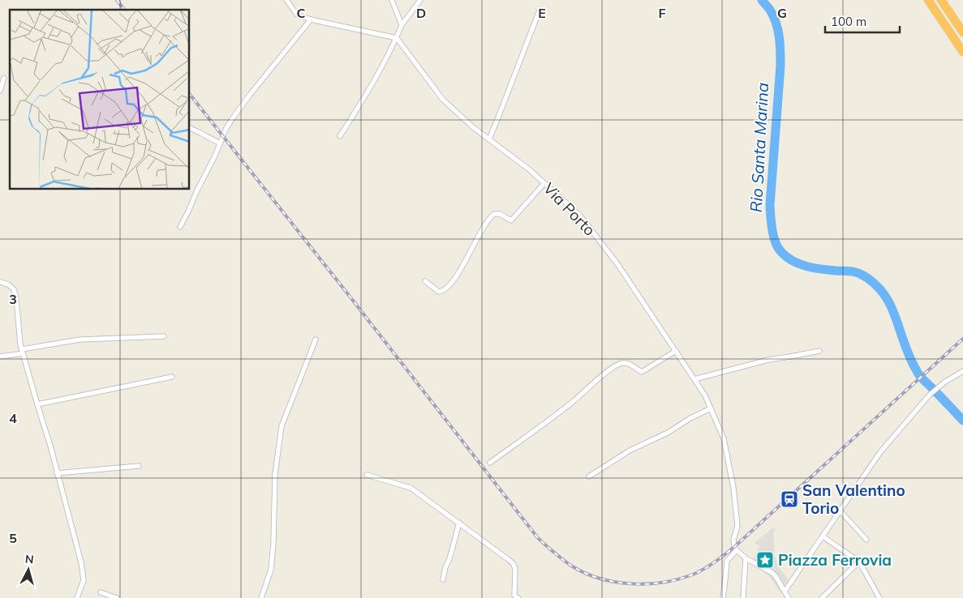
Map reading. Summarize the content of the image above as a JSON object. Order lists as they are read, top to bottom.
{
  "streets": {
    "street": ["Via Porto"]
  },
  "water": ["Rio Santa Marina"],
  "places": {
    "station": ["San Valentino Torio"],
    "place": ["Piazza Ferrovia"]
  },
  "scale_bar": "100 m",
  "north": "top",
  "grid": {
    "columns": [
      "C",
      "D",
      "E",
      "F",
      "G"
    ],
    "rows": ["3", "4", "5"]
  }
}
